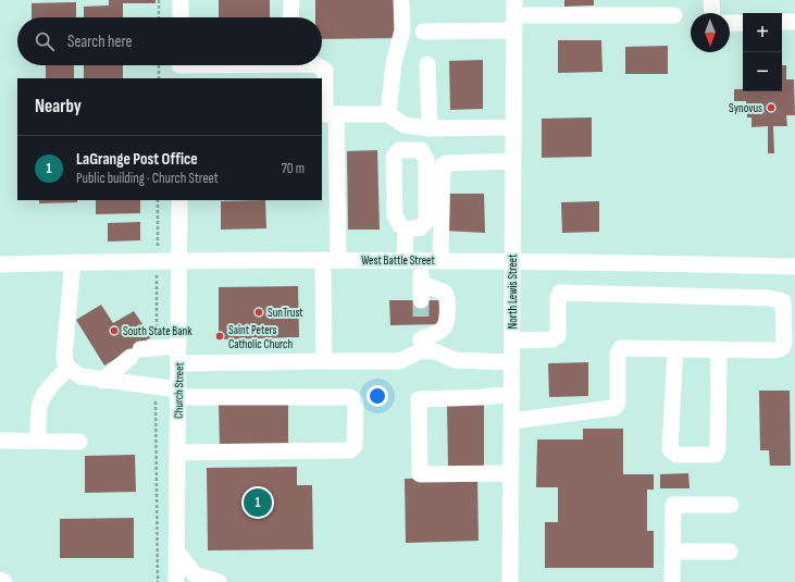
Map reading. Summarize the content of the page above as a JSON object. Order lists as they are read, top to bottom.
{
  "streets": {
    "street": ["West Battle Street", "North Lewis Street", "Church Street"]
  },
  "crossings": [
    ["West Battle Street", "North Lewis Street"],
    ["West Battle Street", "Church Street"]
  ],
  "places": [
    "Synovus",
    "SunTrust",
    "South State Bank",
    "Saint Peters Catholic Church"
  ],
  "north": "bottom",
  "page": {
    "map_buttons": ["+", "−"],
    "search": "Search here",
    "heading": "Nearby",
    "list": [
      {
        "mark": "1",
        "name": "LaGrange Post Office",
        "note": "Public building · Church Street",
        "value": "70 m"
      }
    ],
    "pins": "1"
  }
}
